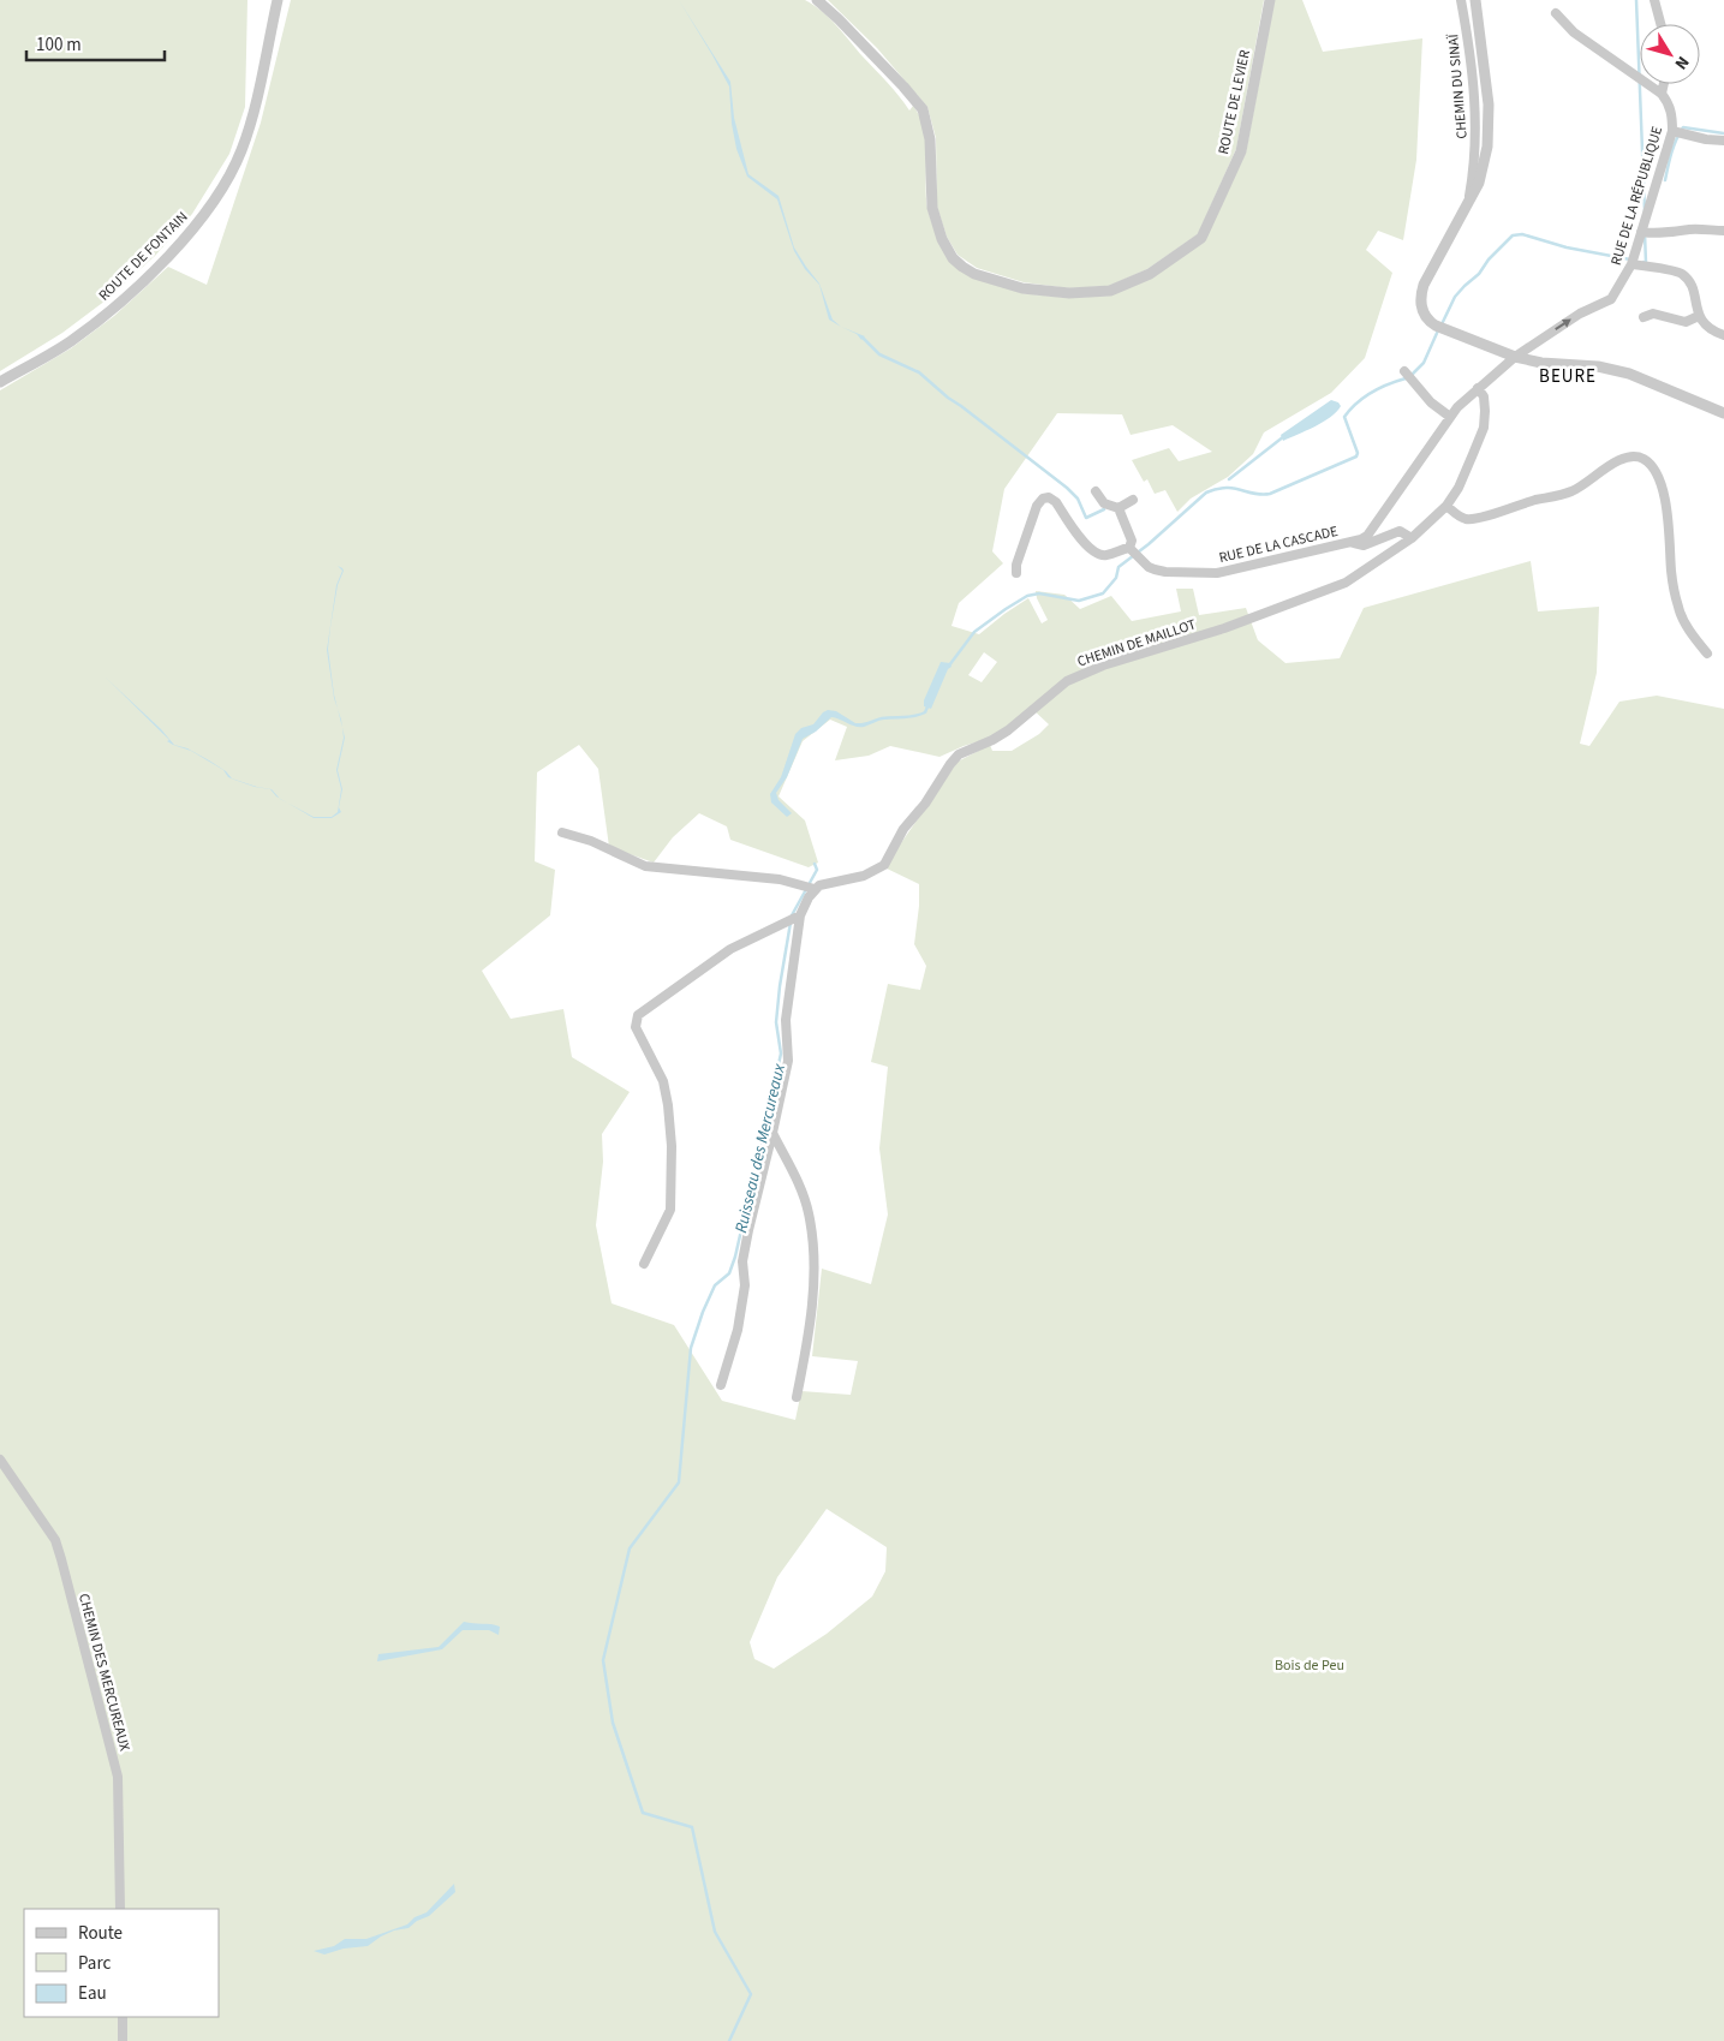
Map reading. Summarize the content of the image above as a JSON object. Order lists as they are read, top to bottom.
{
  "streets": {
    "street": [
      "CHEMIN DU SINAÏ",
      "ROUTE DE LEVIER",
      "RUE DE LA RÉPUBLIQUE",
      "ROUTE DE FONTAIN",
      "RUE DE LA CASCADE",
      "CHEMIN DE MAILLOT",
      "CHEMIN DES MERCUREAUX"
    ]
  },
  "crossings": [
    ["RUE DE LA RÉPUBLIQUE", "RUE DE LA CASCADE"],
    ["RUE DE LA CASCADE", "CHEMIN DE MAILLOT"]
  ],
  "one_way": ["RUE DE LA RÉPUBLIQUE"],
  "districts": ["BEURE"],
  "water": ["Ruisseau des Mercureaux"],
  "parks": ["Bois de Peu"],
  "legend": ["Route", "Parc", "Eau"],
  "scale_bar": "100 m",
  "north": "bottom right"
}
